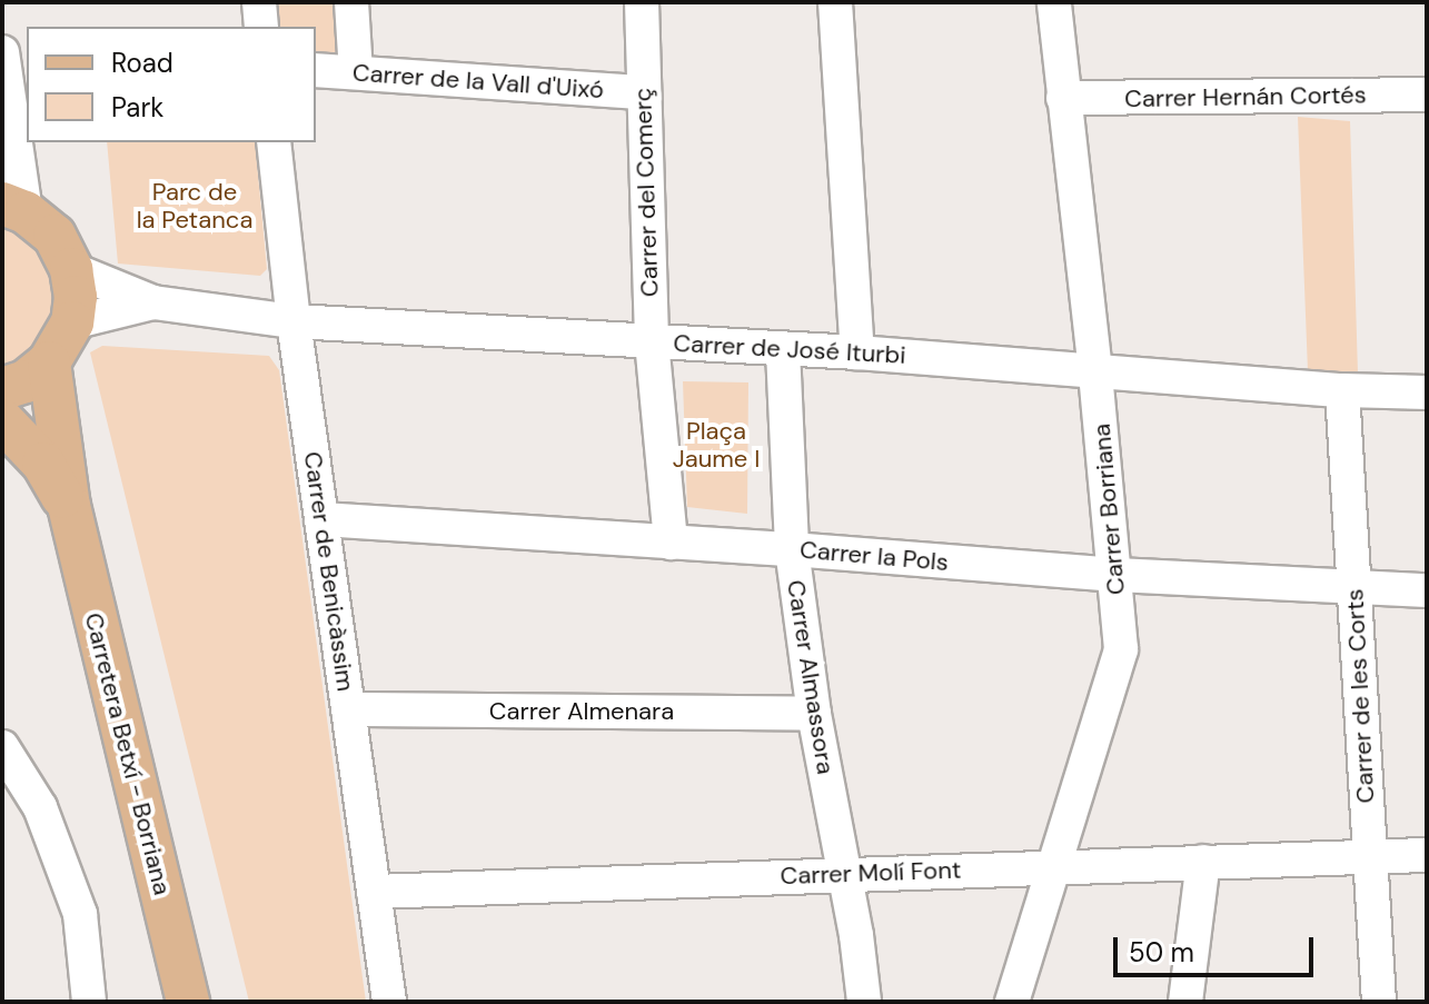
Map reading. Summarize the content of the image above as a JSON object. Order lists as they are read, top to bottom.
{
  "streets": {
    "main road": ["Carretera Betxí - Borriana"],
    "street": [
      "Carrer de la Vall d'Uixó",
      "Carrer Hernán Cortés",
      "Carrer del Comerç",
      "Carrer de José Iturbi",
      "Carrer Borriana",
      "Carrer la Pols",
      "Carrer de Benicàssim",
      "Carrer Almassora",
      "Carrer de les Corts",
      "Carrer Almenara",
      "Carrer Molí Font"
    ]
  },
  "crossings": [
    ["Carrer de la Vall d'Uixó", "Carrer del Comerç"],
    ["Carrer Hernán Cortés", "Carrer Borriana"],
    ["Carrer del Comerç", "Carrer de José Iturbi"],
    ["Carrer del Comerç", "Carrer la Pols"],
    ["Carrer de José Iturbi", "Carrer Borriana"],
    ["Carrer de José Iturbi", "Carrer de Benicàssim"],
    ["Carrer de José Iturbi", "Carrer Almassora"],
    ["Carrer de José Iturbi", "Carrer de les Corts"],
    ["Carrer Borriana", "Carrer la Pols"],
    ["Carrer Borriana", "Carrer Molí Font"],
    ["Carrer la Pols", "Carrer de Benicàssim"],
    ["Carrer la Pols", "Carrer Almassora"],
    ["Carrer la Pols", "Carrer de les Corts"],
    ["Carrer de Benicàssim", "Carrer Almenara"],
    ["Carrer de Benicàssim", "Carrer Molí Font"],
    ["Carrer Almassora", "Carrer Almenara"],
    ["Carrer Almassora", "Carrer Molí Font"],
    ["Carrer de les Corts", "Carrer Molí Font"]
  ],
  "parks": ["Parc de la Petanca", "Plaça Jaume I"],
  "legend": ["Road", "Park"],
  "scale_bar": "50 m"
}
